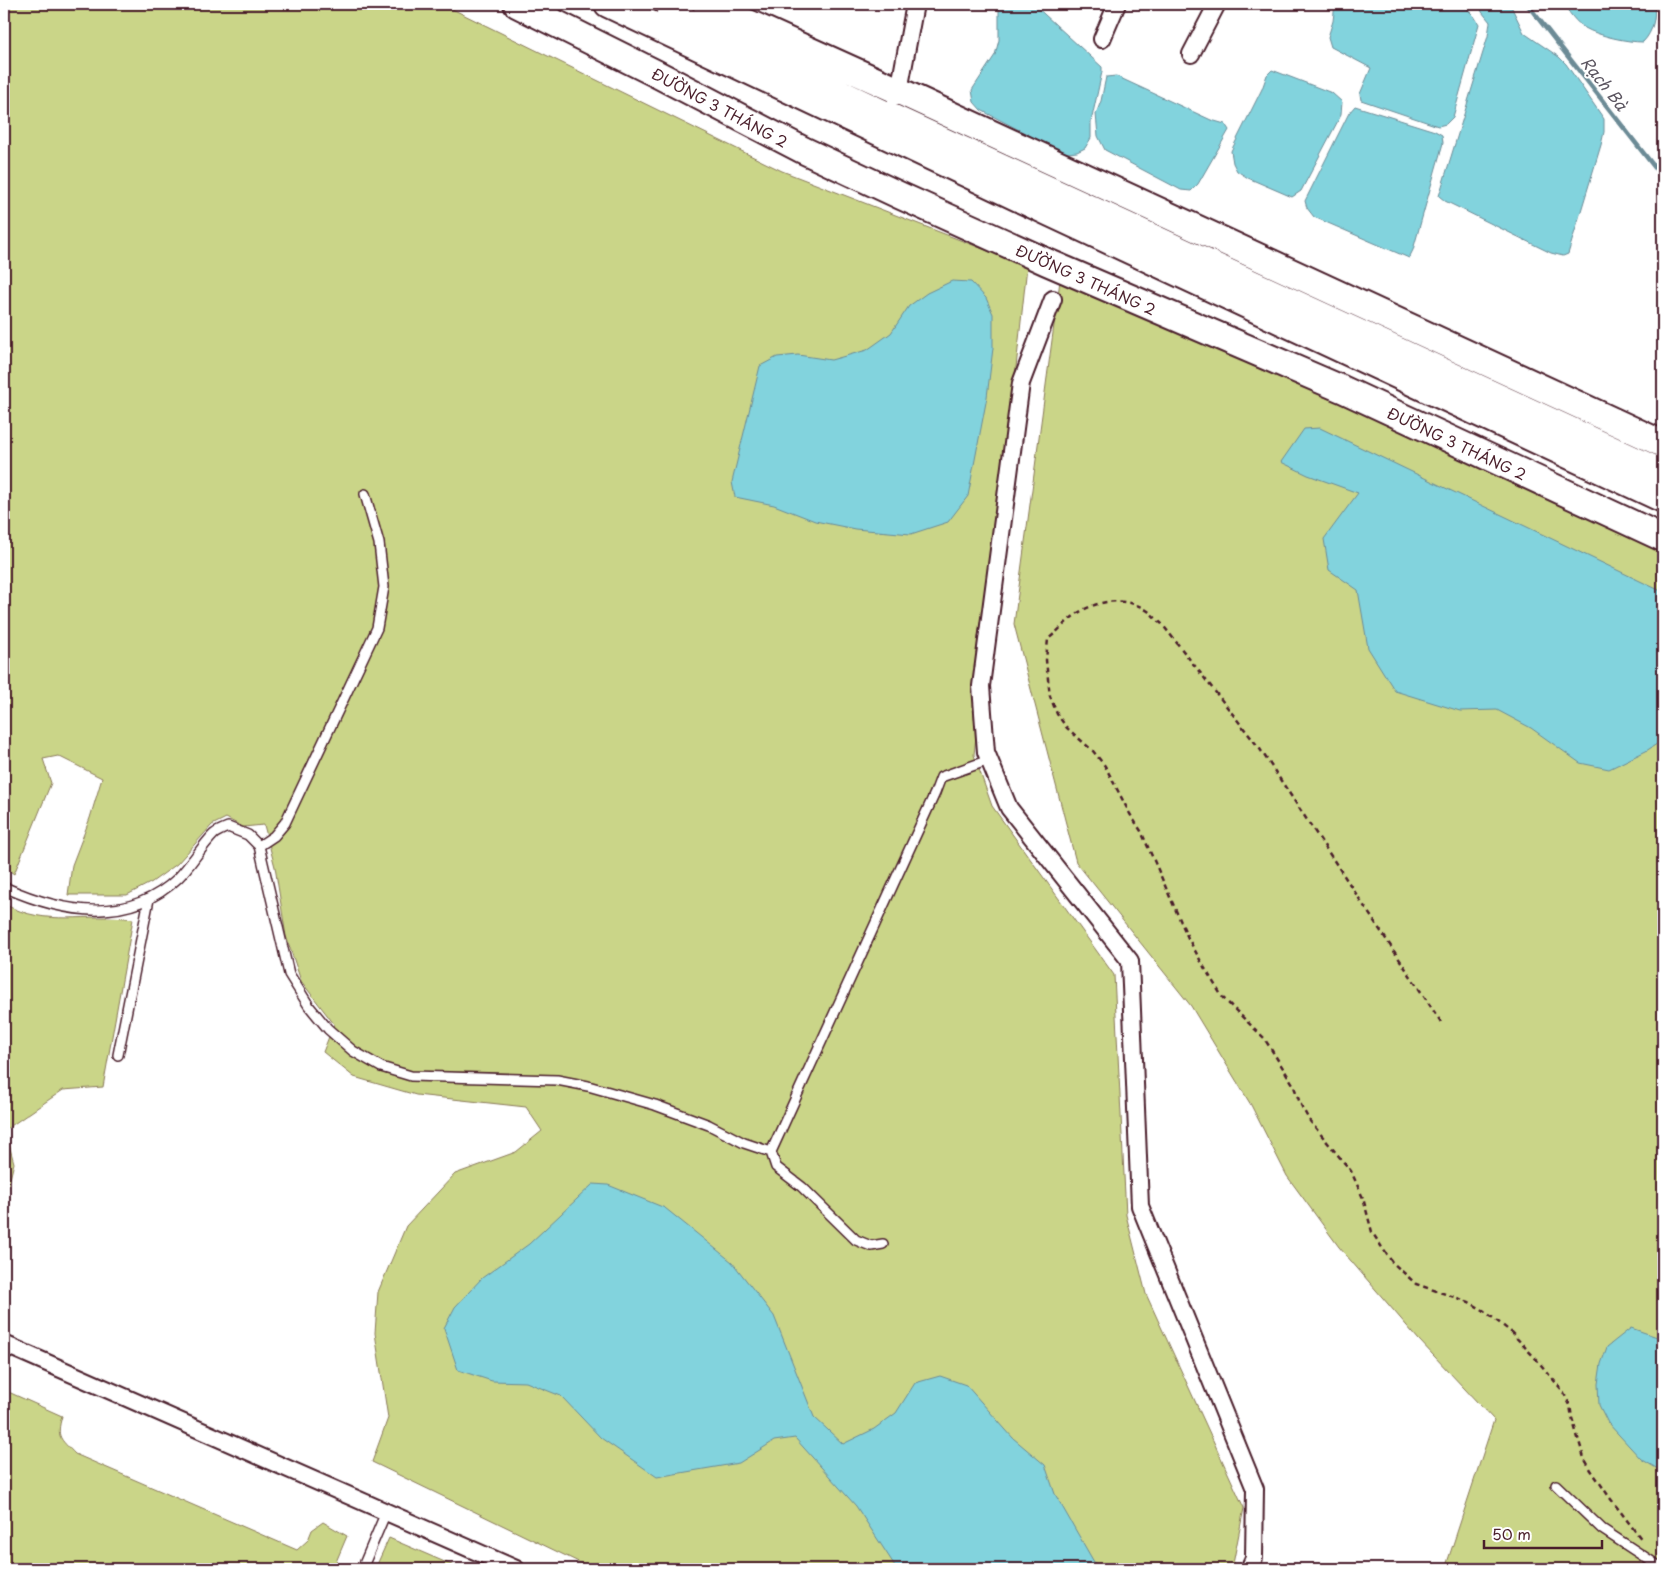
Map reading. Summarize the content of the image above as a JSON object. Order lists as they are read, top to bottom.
{
  "streets": {
    "main road": ["ĐƯỜNG 3 THÁNG 2"]
  },
  "water": ["Rạch Bà"],
  "scale_bar": "50 m"
}
